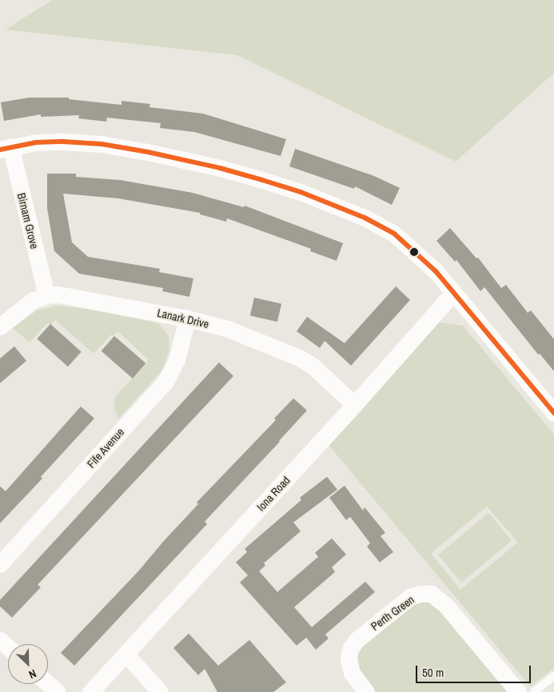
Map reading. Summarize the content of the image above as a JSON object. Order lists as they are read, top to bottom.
{
  "streets": {
    "street": [
      "Birnam Grove",
      "Lanark Drive",
      "Fife Avenue",
      "Iona Road",
      "Perth Green"
    ]
  },
  "crossings": [
    ["Birnam Grove", "Lanark Drive"],
    ["Lanark Drive", "Fife Avenue"],
    ["Lanark Drive", "Iona Road"]
  ],
  "scale_bar": "50 m",
  "north": "bottom right"
}
